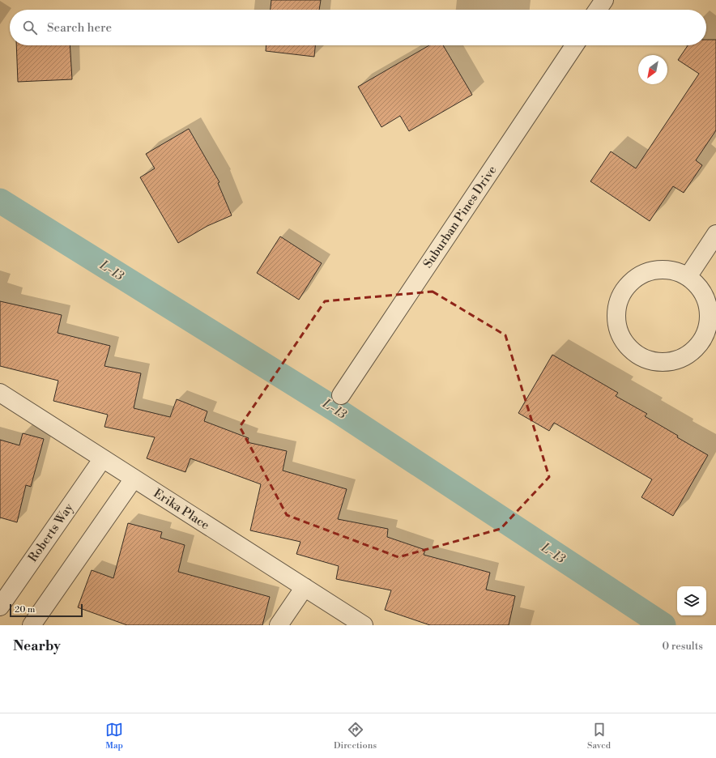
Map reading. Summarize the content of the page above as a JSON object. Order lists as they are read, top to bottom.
{
  "streets": {
    "street": ["Suburban Pines Drive", "Erika Place", "Roberts Way"]
  },
  "crossings": [
    ["Erika Place", "Roberts Way"]
  ],
  "water": ["L-13"],
  "scale_bar": "20 m",
  "north": "bottom left",
  "page": {
    "search": "Search here",
    "scale": "20 m",
    "heading": ["Nearby", "0 results"],
    "nav": ["Map", "Directions", "Saved"]
  }
}
